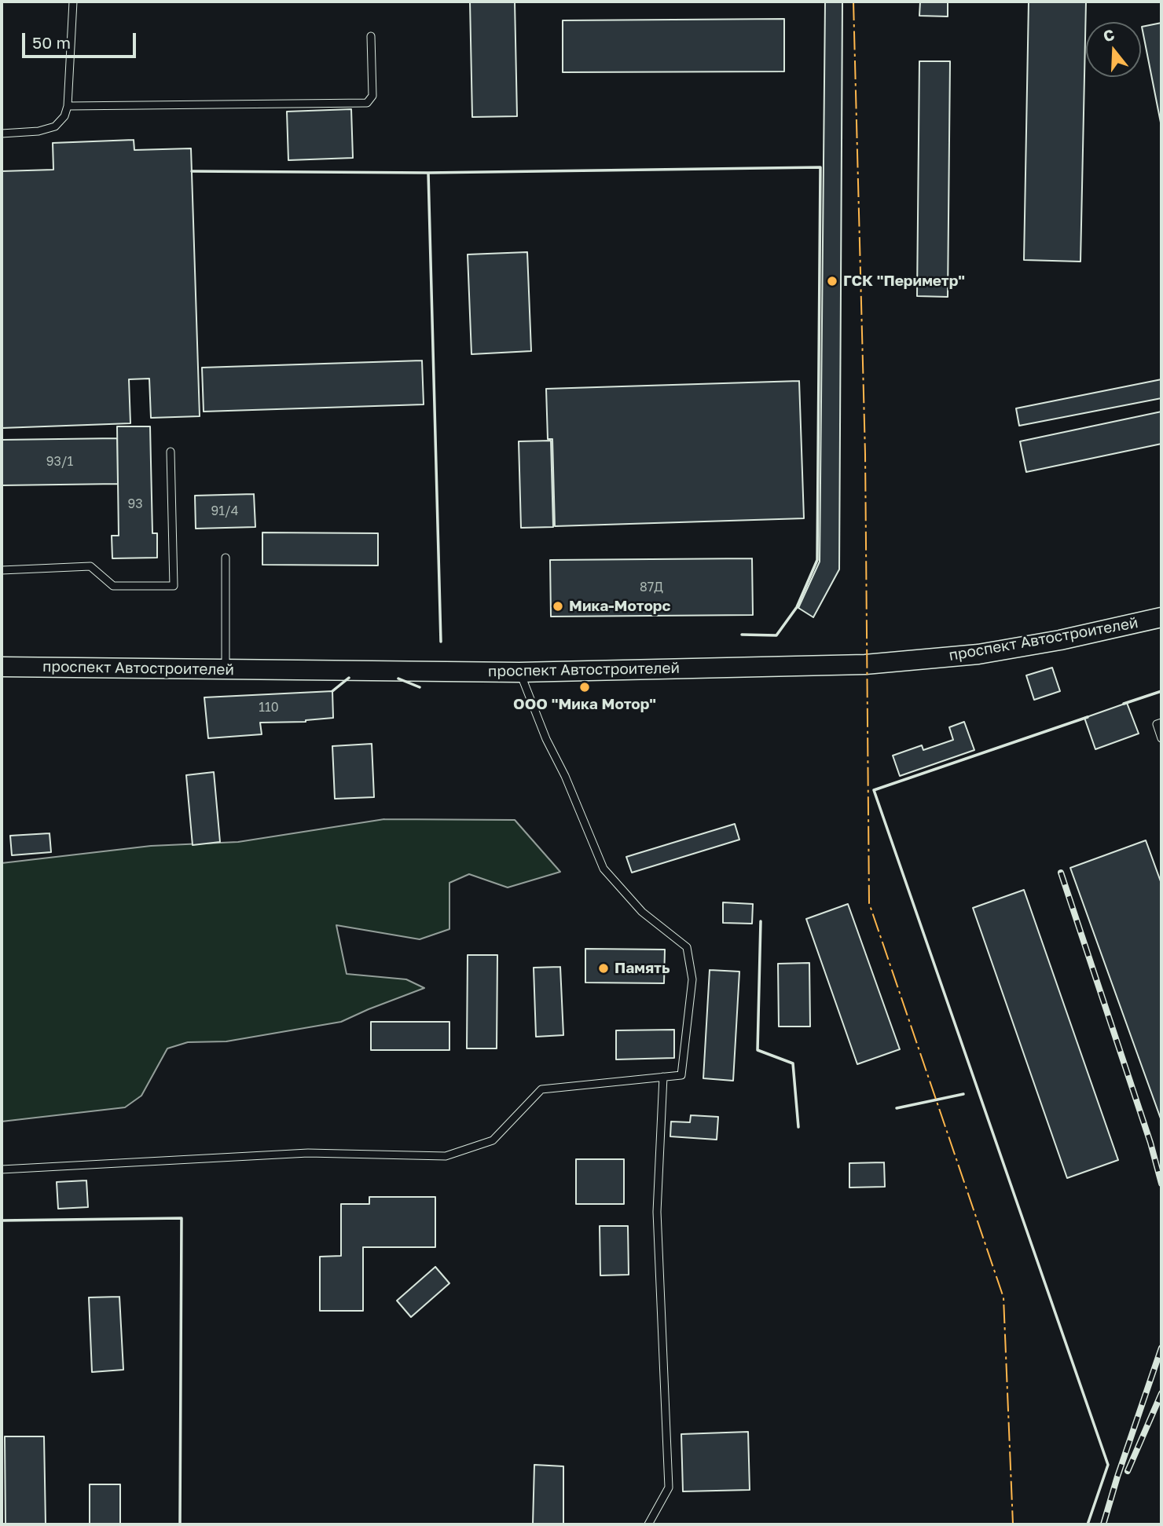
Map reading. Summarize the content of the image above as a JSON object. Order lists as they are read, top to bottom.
{
  "streets": {
    "main road": ["проспект Автостроителей"]
  },
  "places": [
    "ГСК \"Периметр\"",
    "Мика-Моторс",
    "ООО \"Мика Мотор\"",
    "Память"
  ],
  "house_numbers": [
    "93/1",
    "93",
    "91/4",
    "87Д",
    "110"
  ],
  "scale_bar": "50 m",
  "north": "top"
}
